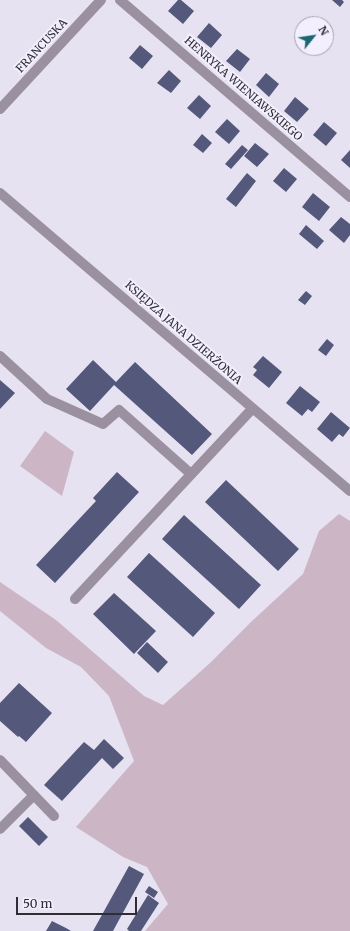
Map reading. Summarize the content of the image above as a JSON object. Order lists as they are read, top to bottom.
{
  "streets": {
    "street": ["FRANCUSKA", "HENRYKA WIENIAWSKIEGO", "KSIĘDZA JANA DZIERŻONIA"]
  },
  "scale_bar": "50 m",
  "north": "top right"
}
